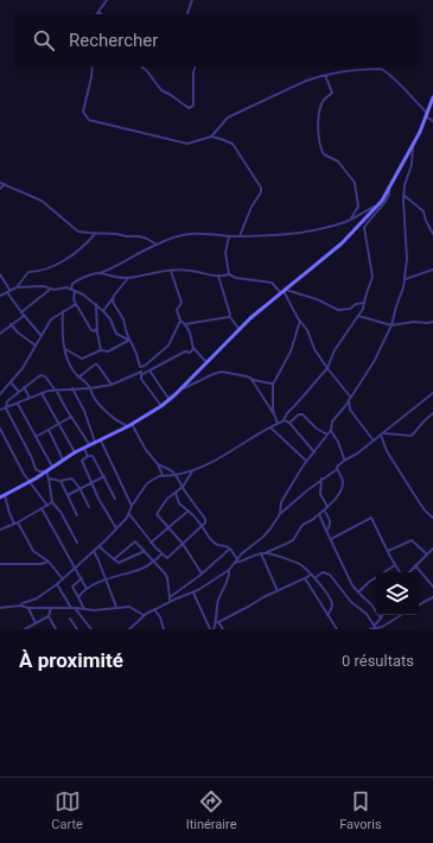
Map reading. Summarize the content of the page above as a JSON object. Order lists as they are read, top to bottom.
{
  "page": {
    "search": "Rechercher",
    "heading": ["À proximité", "0 résultats"],
    "nav": ["Carte", "Itinéraire", "Favoris"]
  }
}
